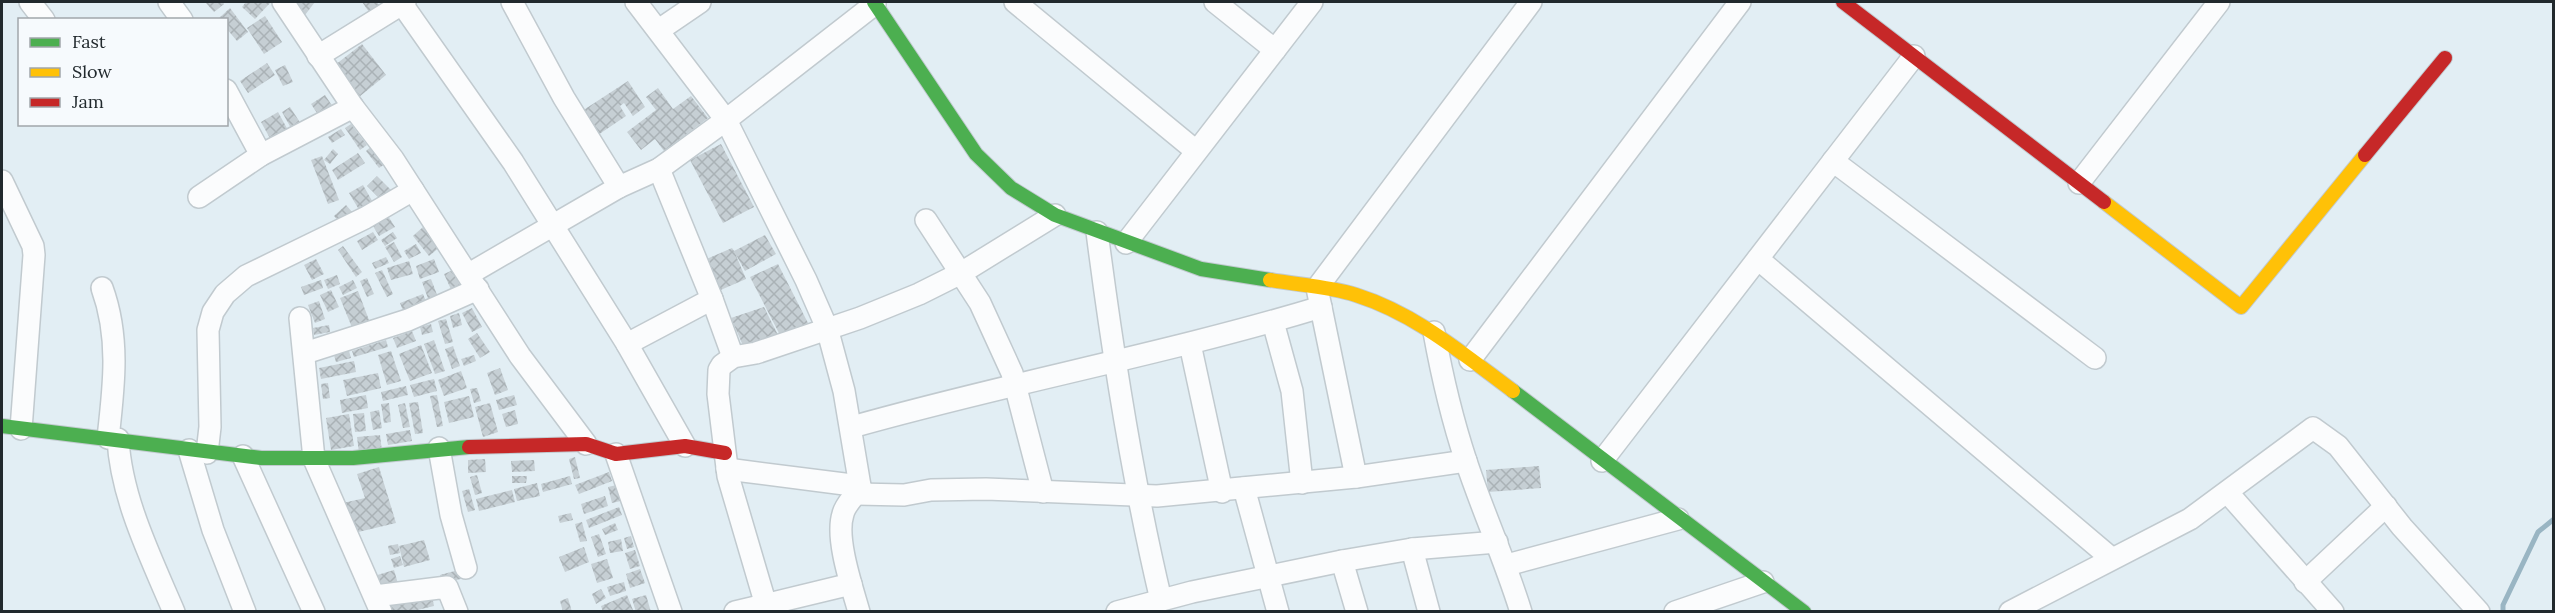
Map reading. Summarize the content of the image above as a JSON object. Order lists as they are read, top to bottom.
{
  "legend": ["Fast", "Slow", "Jam"]
}
